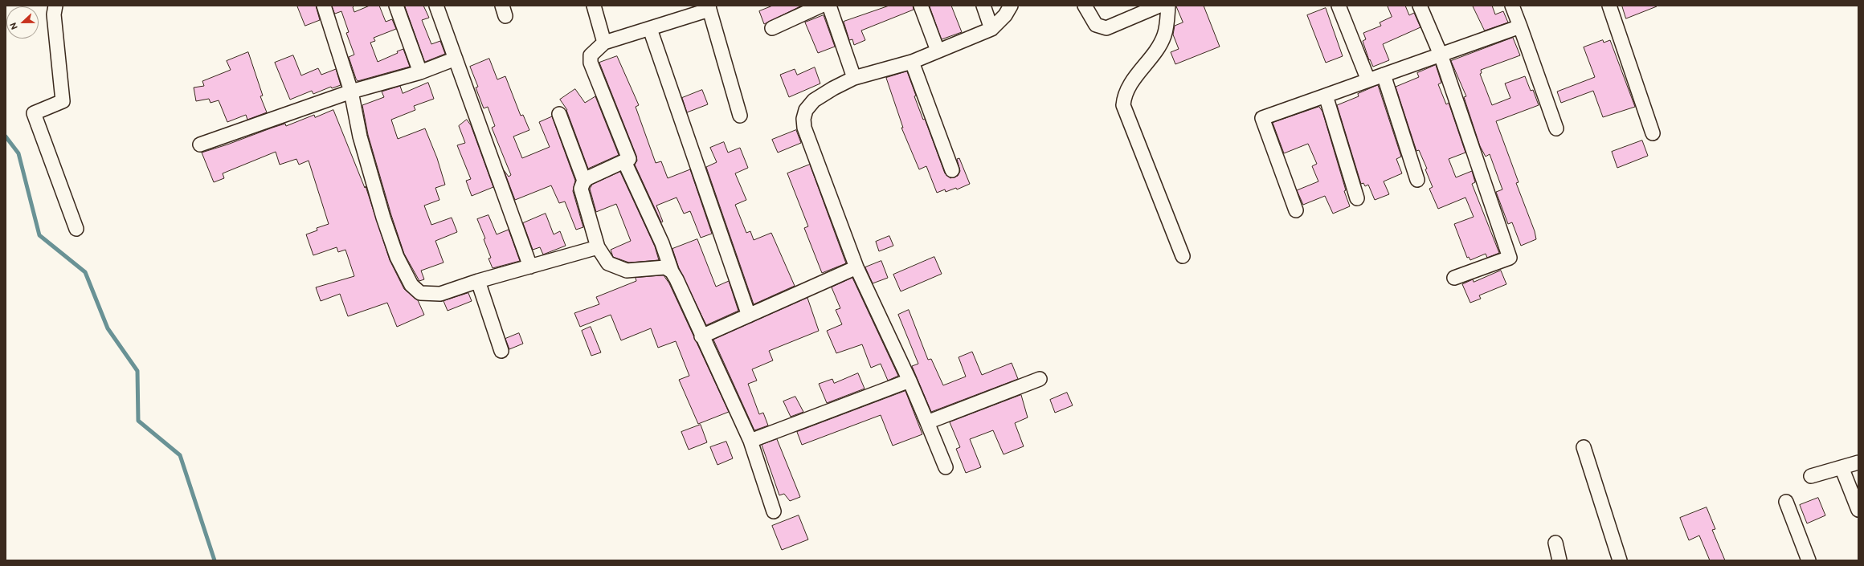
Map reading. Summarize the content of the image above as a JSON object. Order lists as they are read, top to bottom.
{
  "north": "left"
}
